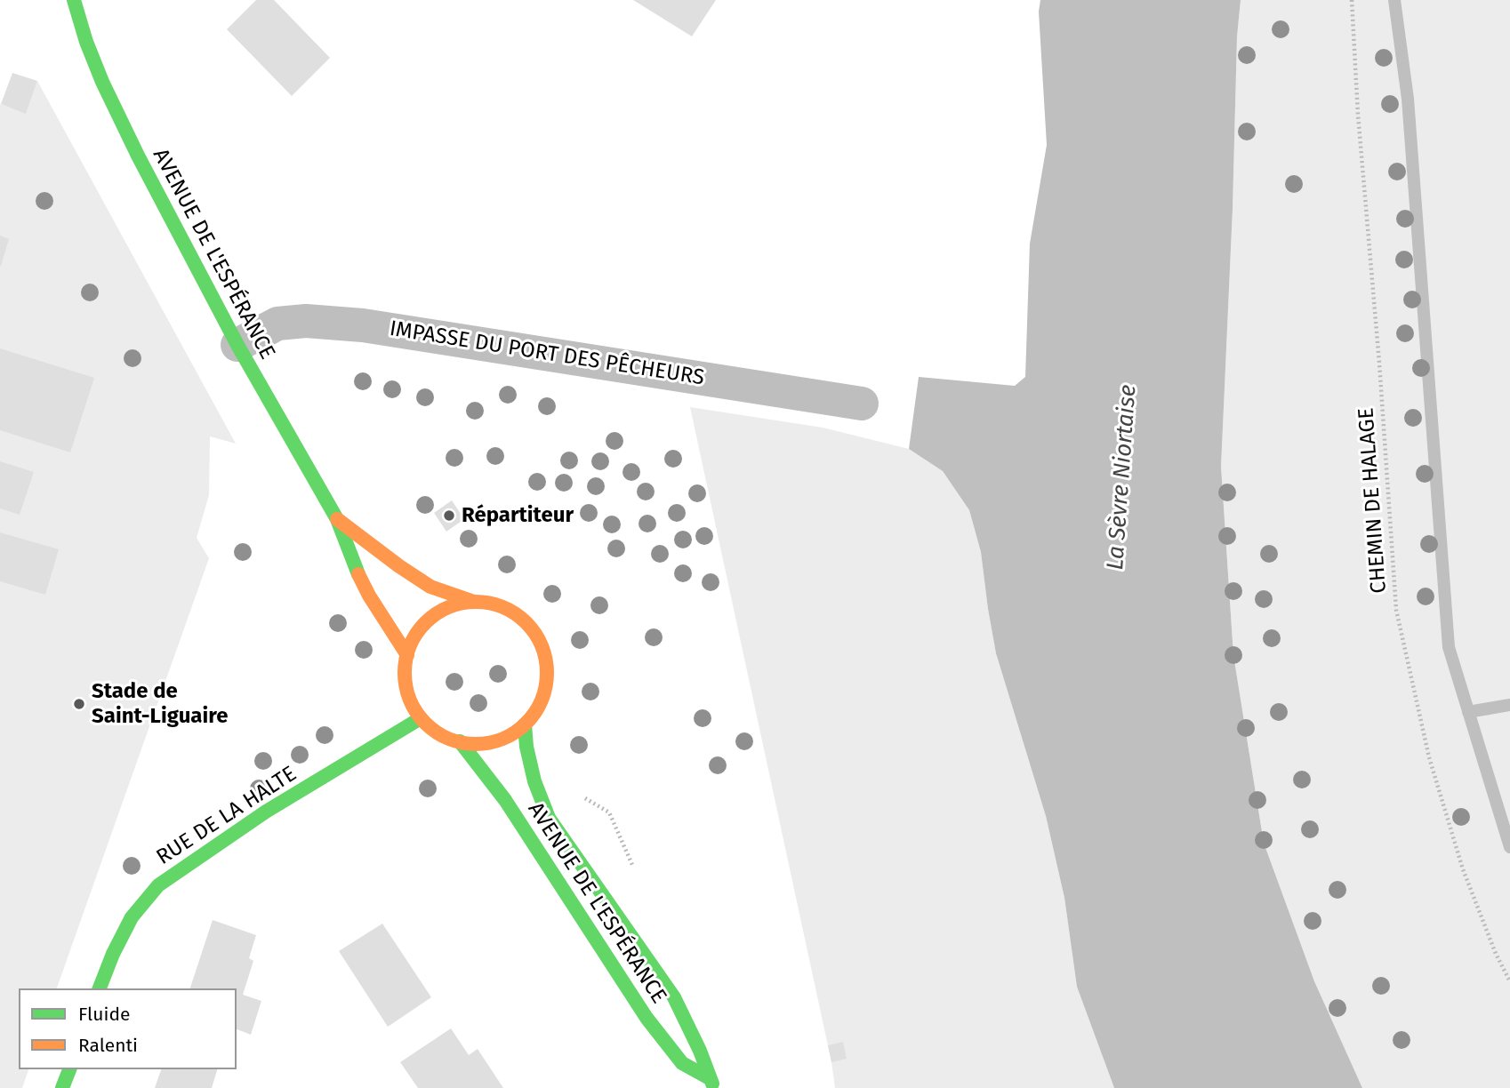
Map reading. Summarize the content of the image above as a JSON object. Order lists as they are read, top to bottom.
{
  "streets": {
    "street": ["AVENUE DE L'ESPÉRANCE", "IMPASSE DU PORT DES PÊCHEURS", "RUE DE LA HALTE"],
    "path": ["CHEMIN DE HALAGE"]
  },
  "crossings": [
    ["AVENUE DE L'ESPÉRANCE", "IMPASSE DU PORT DES PÊCHEURS"],
    ["AVENUE DE L'ESPÉRANCE", "RUE DE LA HALTE"]
  ],
  "water": ["La Sèvre Niortaise"],
  "places": ["Répartiteur", "Stade de Saint-Liguaire"],
  "legend": ["Fluide", "Ralenti"]
}
